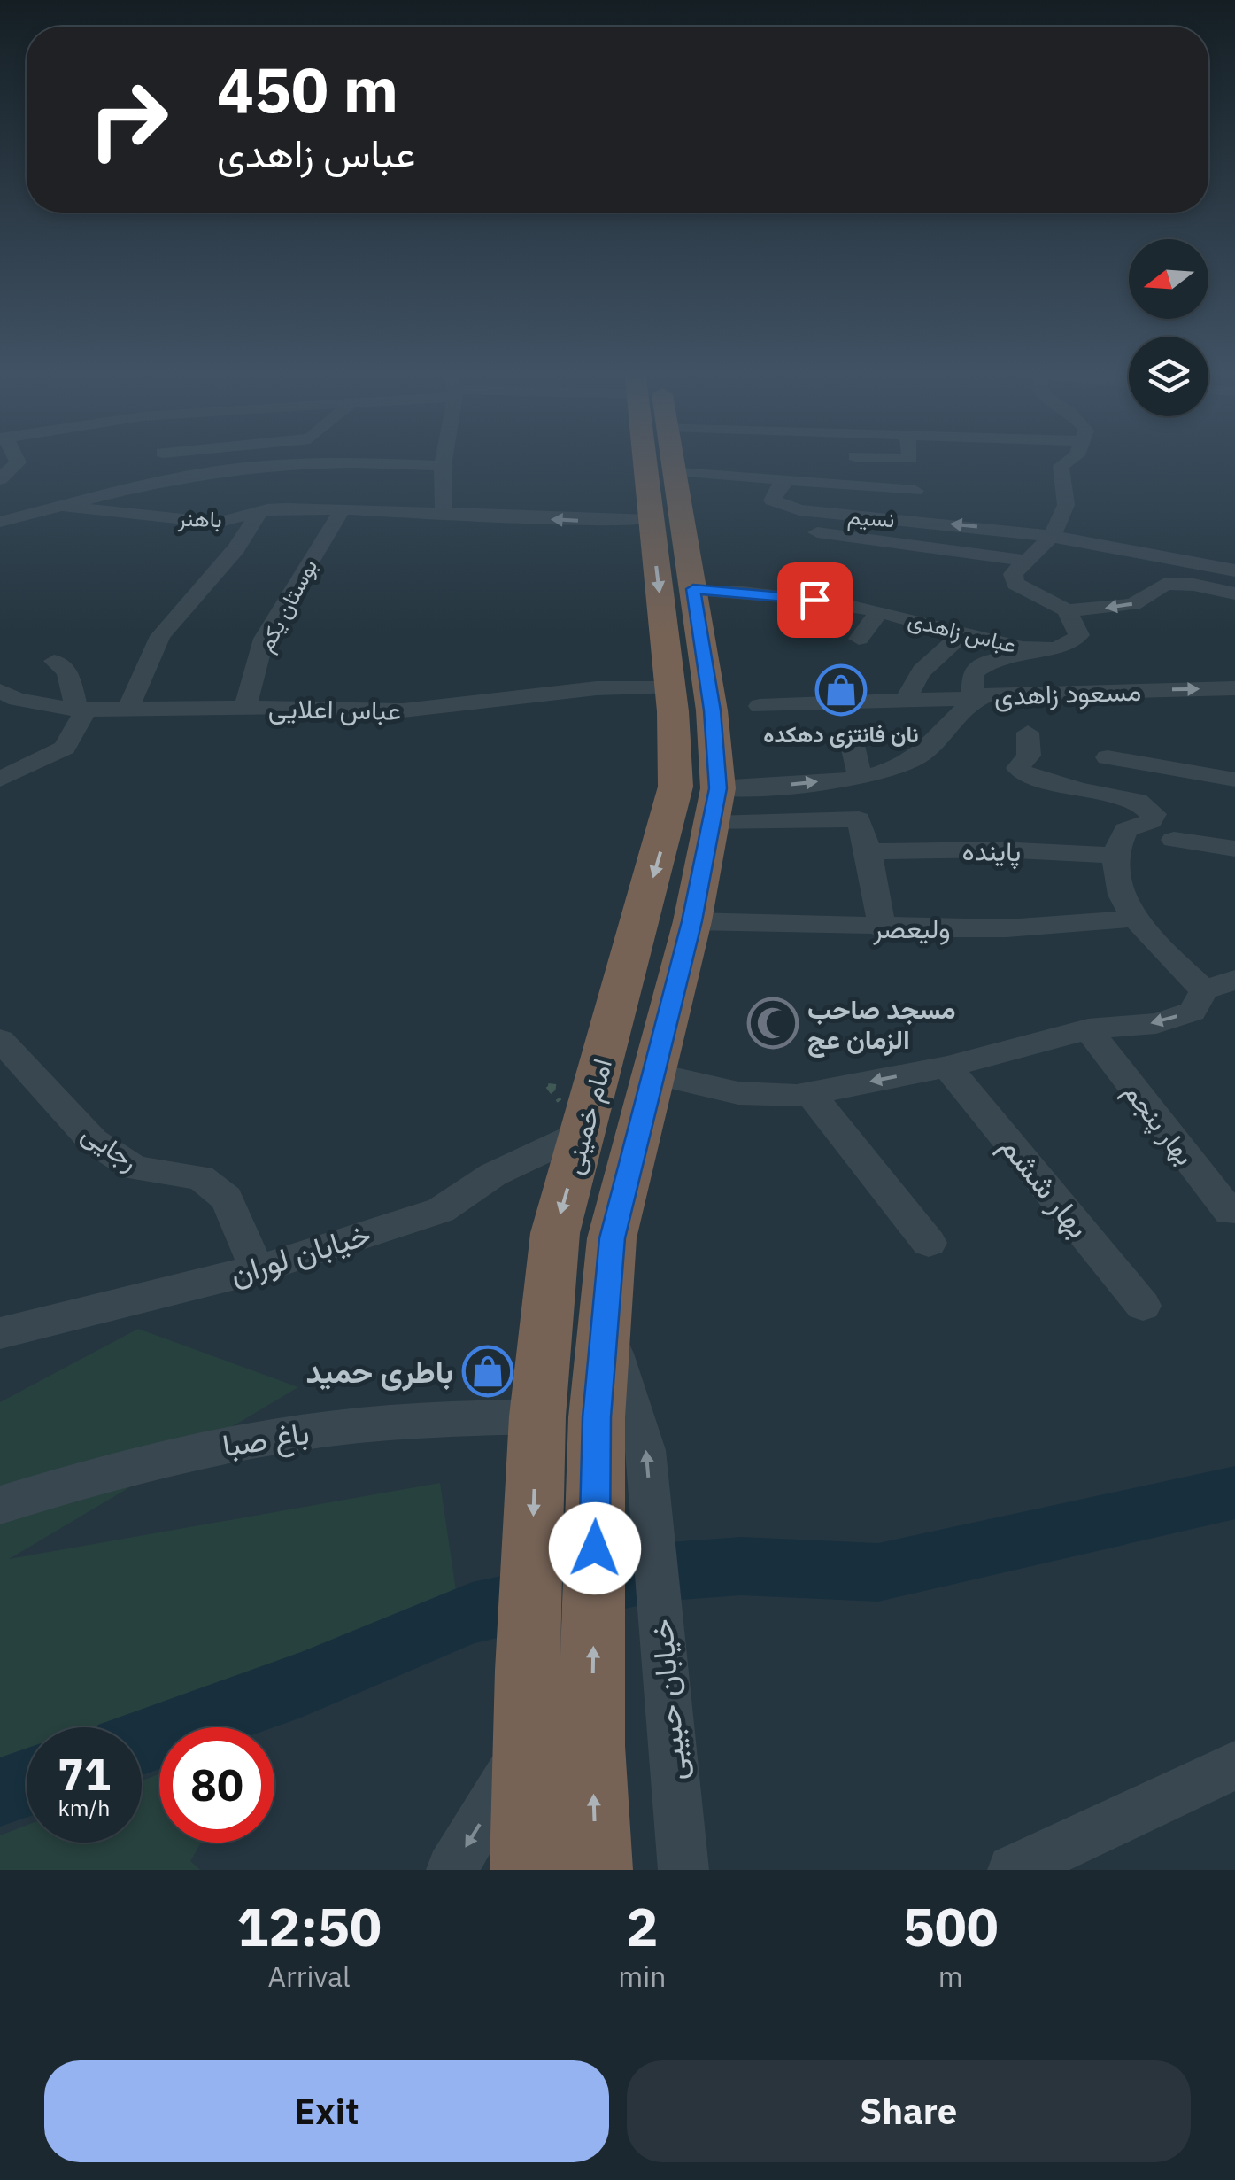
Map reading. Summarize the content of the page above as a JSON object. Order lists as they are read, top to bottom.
{
  "streets": {
    "highway": ["امام خمینی"],
    "street": [
      "نسیم",
      "باهنر",
      "بوستان یکم",
      "عباس زاهدی",
      "مسعود زاهدی",
      "عباس اعلایی",
      "پاینده",
      "ولیعصر",
      "بهار پنجم",
      "رجایی",
      "بهار ششم",
      "خیابان لوران",
      "باغ صبا",
      "خیابان حبیبی"
    ]
  },
  "crossings": [
    ["باهنر", "بوستان یکم"],
    ["باهنر", "امام خمینی"],
    ["بوستان یکم", "عباس اعلایی"],
    ["عباس زاهدی", "امام خمینی"],
    ["مسعود زاهدی", "امام خمینی"],
    ["عباس اعلایی", "امام خمینی"],
    ["ولیعصر", "امام خمینی"],
    ["امام خمینی", "خیابان لوران"],
    ["امام خمینی", "باغ صبا"],
    ["امام خمینی", "خیابان حبیبی"],
    ["رجایی", "خیابان لوران"]
  ],
  "one_way": ["باهنر", "خیابان حبیبی"],
  "places": {
    "shop": ["نان فانتزی دهکده", "باطری حمید"],
    "mosque": ["مسجد صاحب الزمان عج"]
  },
  "north": "left",
  "page": {
    "turn": ["450 m", "عباس زاهدی"],
    "speed": "71 km/h",
    "limit": "80",
    "eta": [
      "12:50",
      "Arrival",
      "2",
      "min",
      "500",
      "m"
    ],
    "buttons": ["Exit", "Share"]
  }
}
